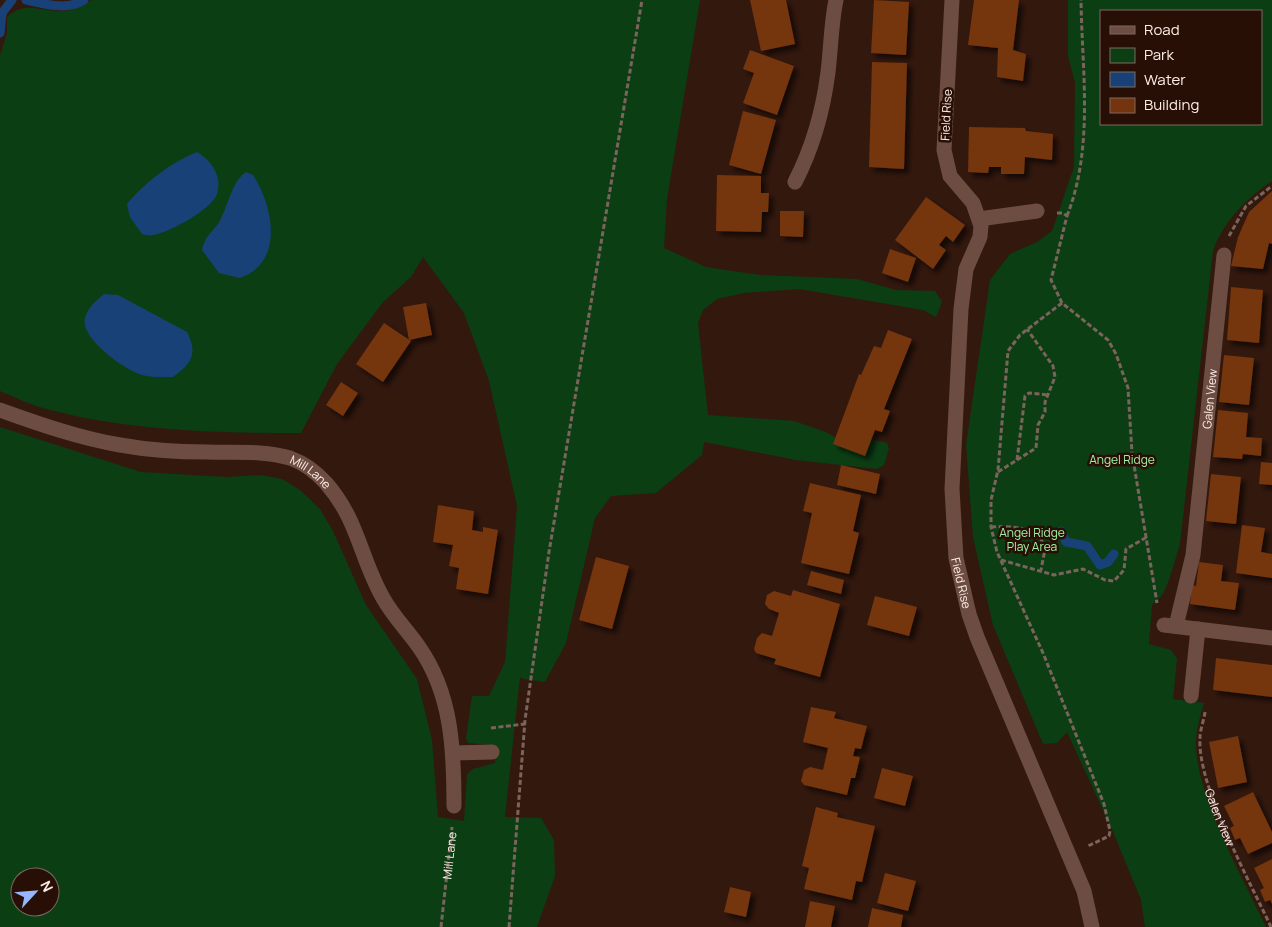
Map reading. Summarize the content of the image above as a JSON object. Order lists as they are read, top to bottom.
{
  "streets": {
    "street": ["Field Rise", "Galen View", "Mill Lane"]
  },
  "parks": ["Angel Ridge", "Angel Ridge Play Area"],
  "legend": [
    "Road",
    "Park",
    "Water",
    "Building"
  ],
  "north": "top right"
}
